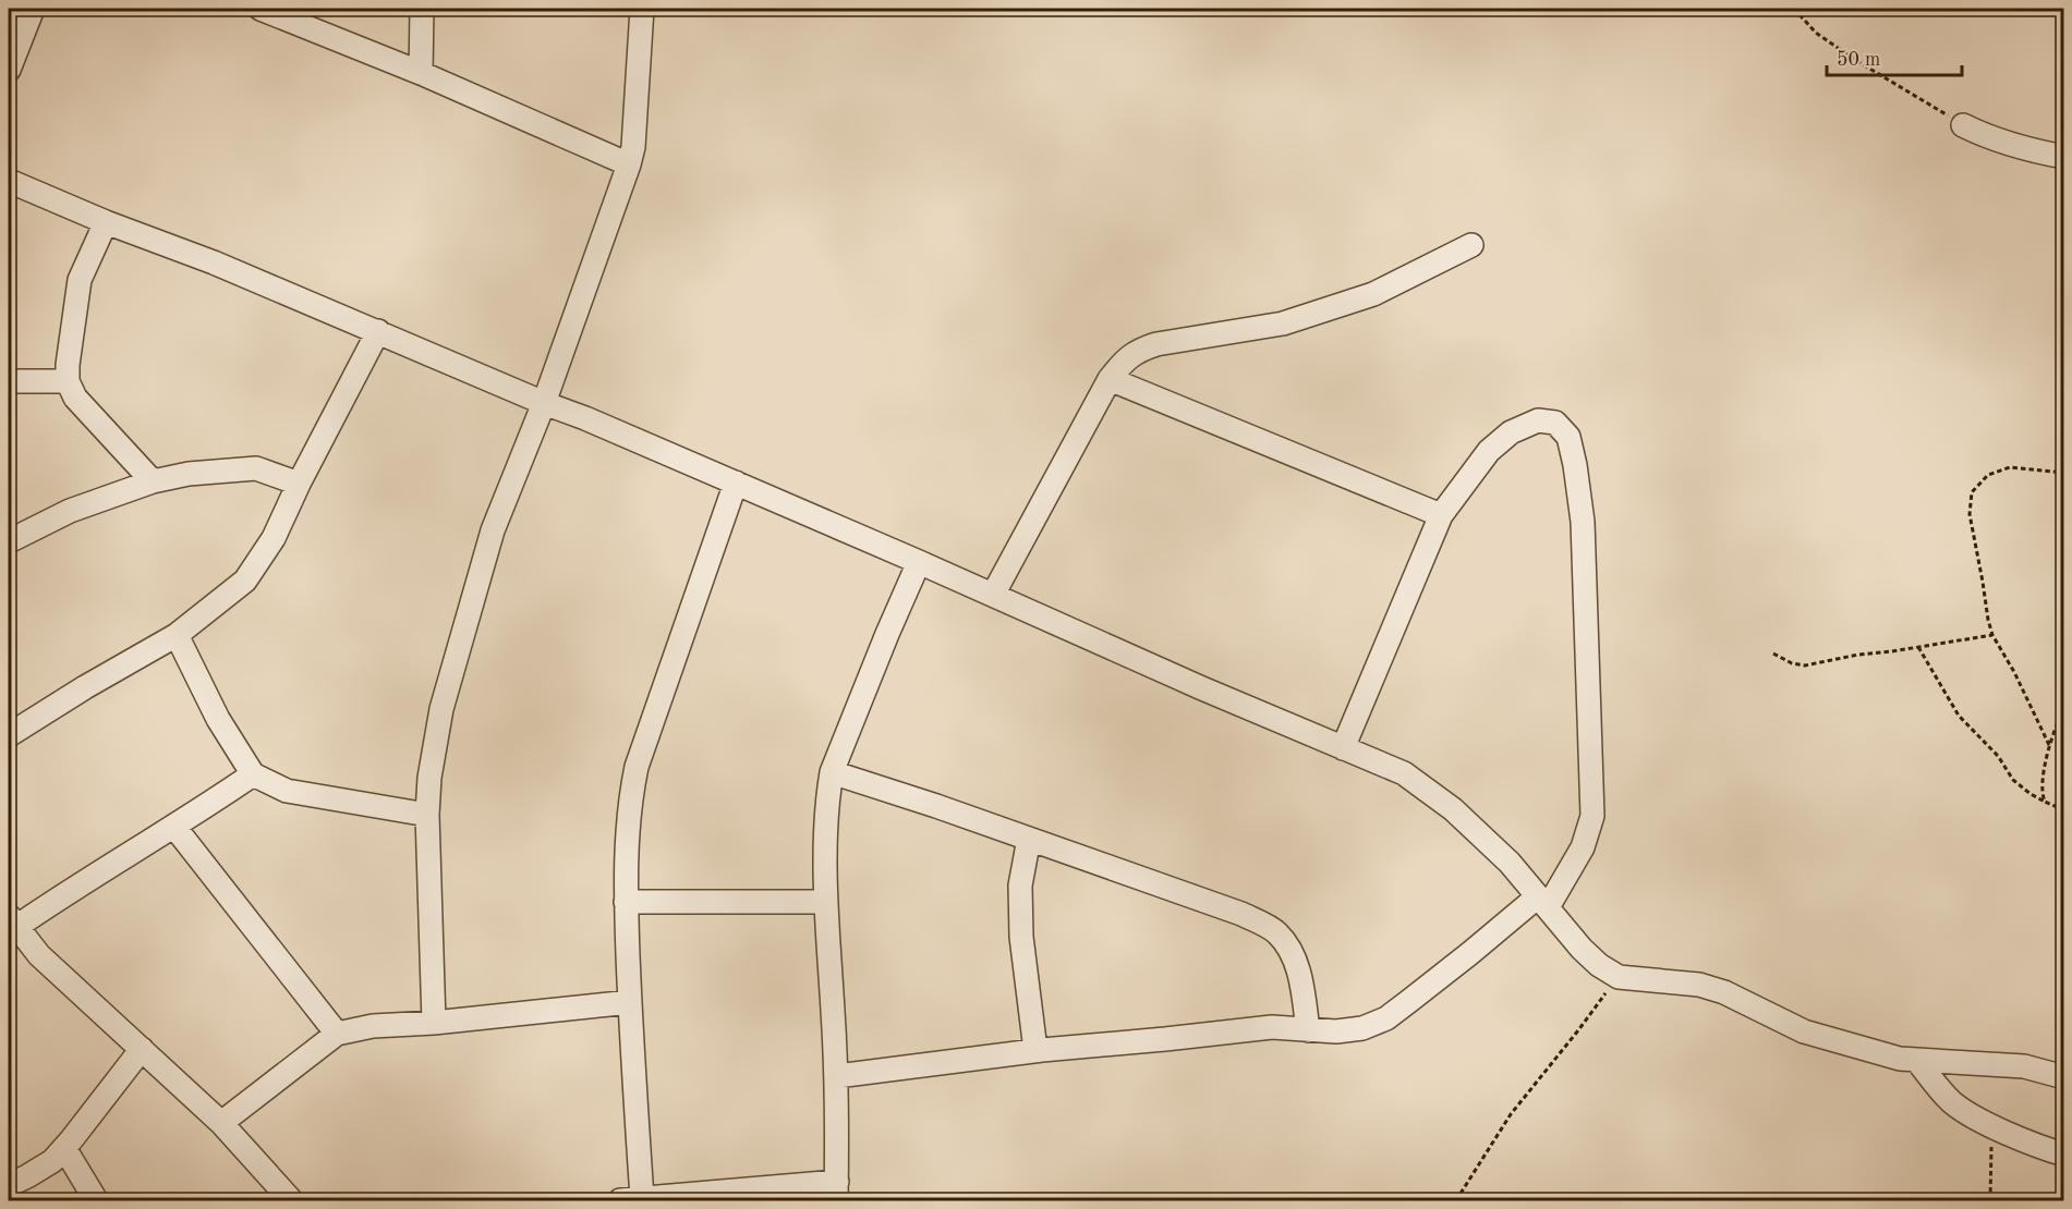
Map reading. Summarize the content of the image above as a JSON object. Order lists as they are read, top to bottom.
{
  "scale_bar": "50 m"
}
